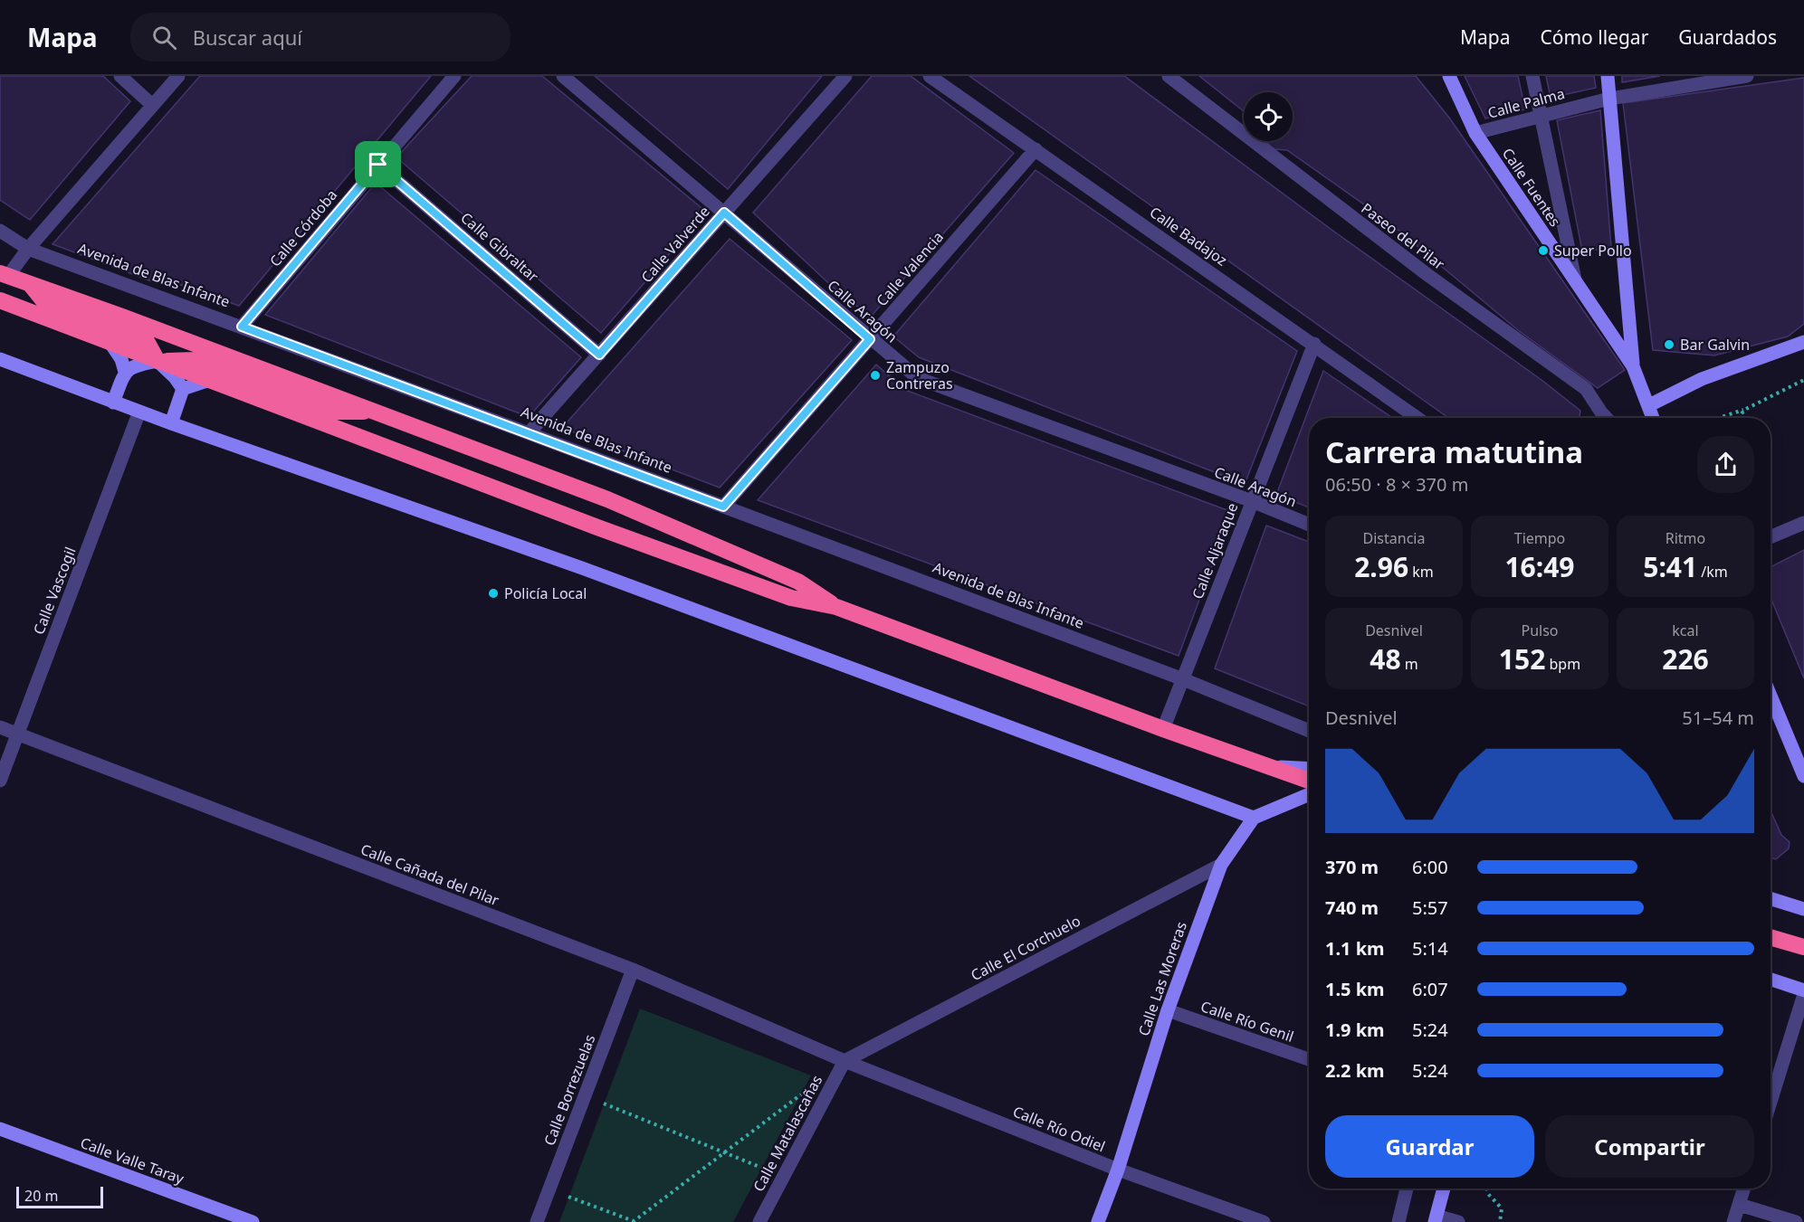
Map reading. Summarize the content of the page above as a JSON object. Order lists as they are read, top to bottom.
{
  "streets": {
    "street": [
      "Calle Palma",
      "Calle Fuentes",
      "Calle Córdoba",
      "Calle Badajoz",
      "Paseo del Pilar",
      "Calle Valverde",
      "Calle Gibraltar",
      "Calle Valencia",
      "Avenida de Blas Infante",
      "Calle Aragón",
      "Calle Aljaraque",
      "Calle Vascogil",
      "Calle Cañada del Pilar",
      "Calle El Corchuelo",
      "Calle Las Moreras",
      "Calle Río Genil",
      "Calle Borrezuelas",
      "Calle Río Odiel",
      "Calle Matalascañas",
      "Calle Valle Taray"
    ]
  },
  "crossings": [
    ["Calle Palma", "Calle Fuentes"],
    ["Calle Córdoba", "Calle Gibraltar"],
    ["Calle Córdoba", "Avenida de Blas Infante"],
    ["Calle Badajoz", "Calle Valencia"],
    ["Calle Badajoz", "Calle Aljaraque"],
    ["Calle Valverde", "Calle Gibraltar"],
    ["Calle Valverde", "Avenida de Blas Infante"],
    ["Calle Valverde", "Calle Aragón"],
    ["Calle Valencia", "Avenida de Blas Infante"],
    ["Calle Valencia", "Calle Aragón"],
    ["Avenida de Blas Infante", "Calle Aljaraque"],
    ["Calle Aragón", "Calle Aljaraque"],
    ["Calle Vascogil", "Calle Cañada del Pilar"],
    ["Calle Cañada del Pilar", "Calle El Corchuelo"],
    ["Calle Cañada del Pilar", "Calle Borrezuelas"],
    ["Calle Cañada del Pilar", "Calle Río Odiel"],
    ["Calle Cañada del Pilar", "Calle Matalascañas"],
    ["Calle El Corchuelo", "Calle Las Moreras"],
    ["Calle El Corchuelo", "Calle Río Odiel"],
    ["Calle El Corchuelo", "Calle Matalascañas"],
    ["Calle Las Moreras", "Calle Río Genil"],
    ["Calle Las Moreras", "Calle Río Odiel"],
    ["Calle Río Odiel", "Calle Matalascañas"]
  ],
  "places": [
    "Super Pollo",
    "Bar Galvin",
    "Zampuzo Contreras",
    "Policía Local"
  ],
  "scale_bar": "20 m",
  "page": {
    "header": "Mapa",
    "search": "Buscar aquí",
    "nav": ["Mapa", "Cómo llegar", "Guardados"],
    "heading": ["Carrera matutina", "06:50 · 8 × 370 m"],
    "stats": [
      ["Distancia", "2.96 km"],
      ["Tiempo", "16:49"],
      ["Ritmo", "5:41 /km"],
      ["Desnivel", "48 m"],
      ["Pulso", "152 bpm"],
      ["kcal", "226"]
    ],
    "chart": ["Desnivel", "51–54 m"],
    "list": [
      {
        "name": "370 m",
        "note": "6:00"
      },
      {
        "name": "740 m",
        "note": "5:57"
      },
      {
        "name": "1.1 km",
        "note": "5:14"
      },
      {
        "name": "1.5 km",
        "note": "6:07"
      },
      {
        "name": "1.9 km",
        "note": "5:24"
      },
      {
        "name": "2.2 km",
        "note": "5:24"
      }
    ],
    "buttons": ["Guardar", "Compartir"],
    "scale": "20 m"
  }
}
